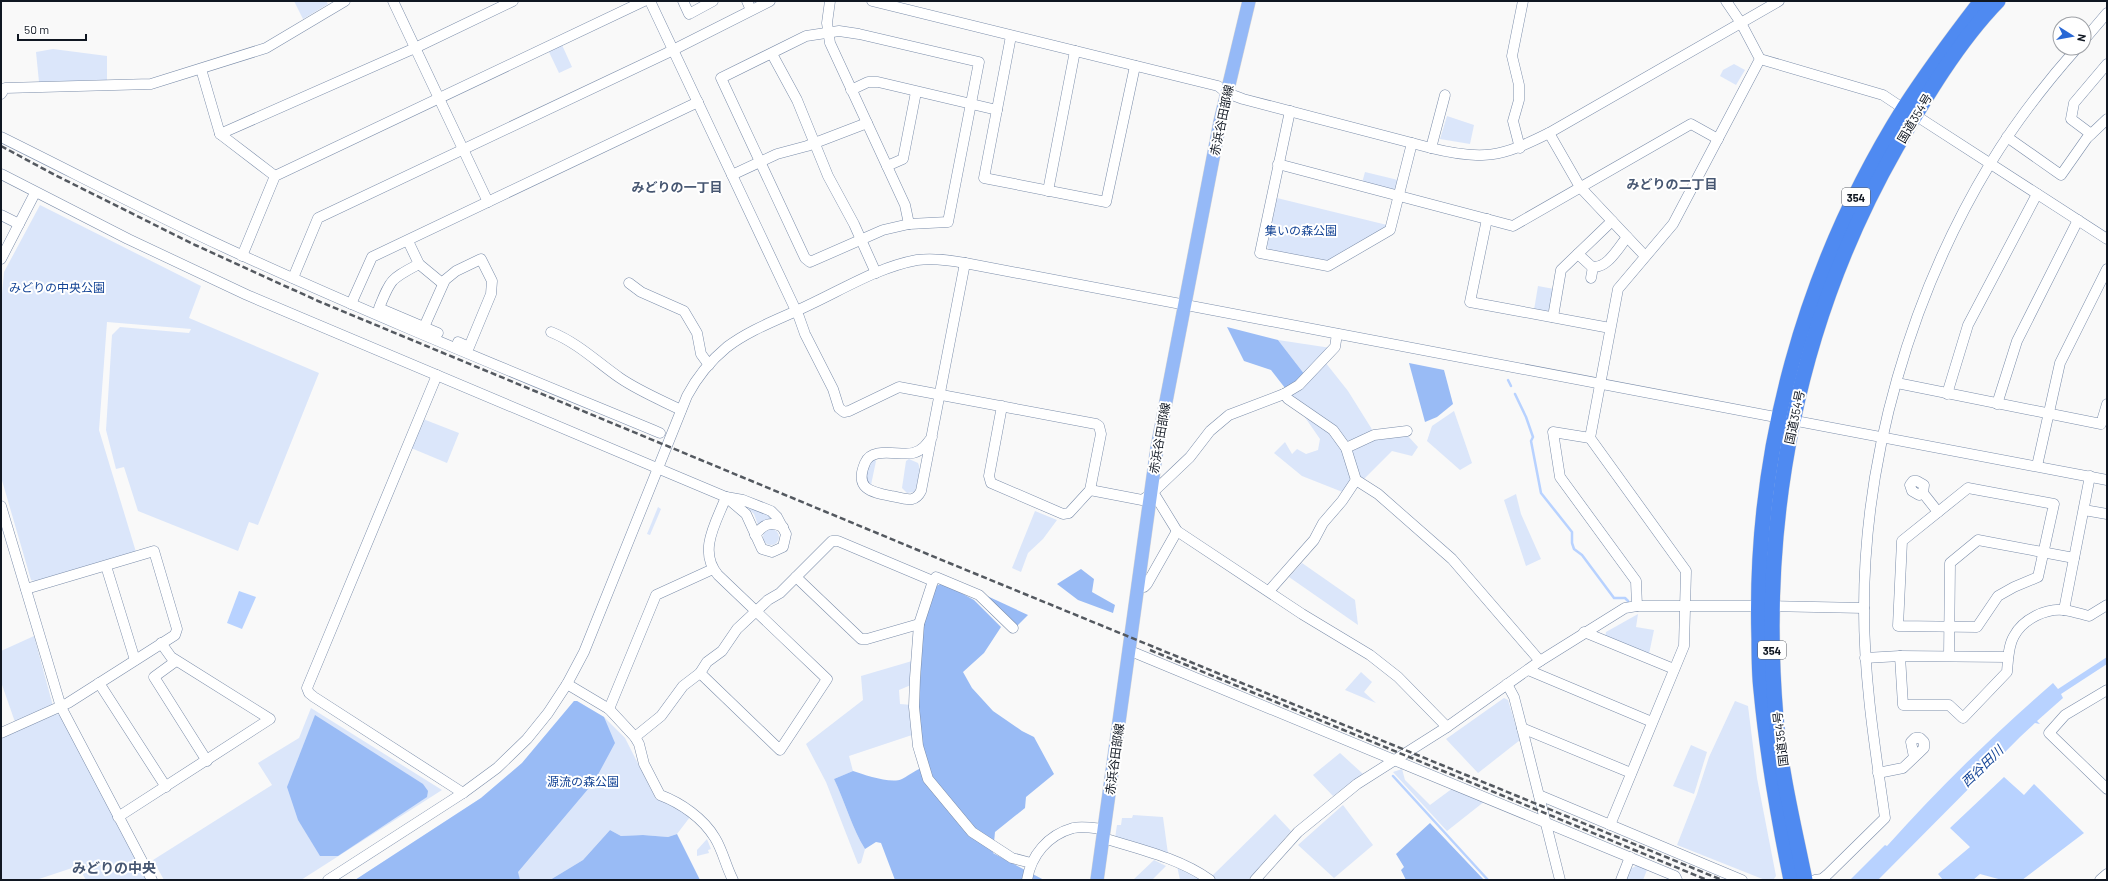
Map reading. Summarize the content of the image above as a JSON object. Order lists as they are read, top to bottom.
{
  "streets": {
    "highway": ["国道354号", "354"],
    "main road": ["赤浜谷田部線"]
  },
  "districts": ["みどりの二丁目", "みどりの一丁目", "みどりの中央"],
  "water": ["西谷田川"],
  "parks": ["集いの森公園", "みどりの中央公園", "源流の森公園"],
  "scale_bar": "50 m",
  "north": "right"
}
